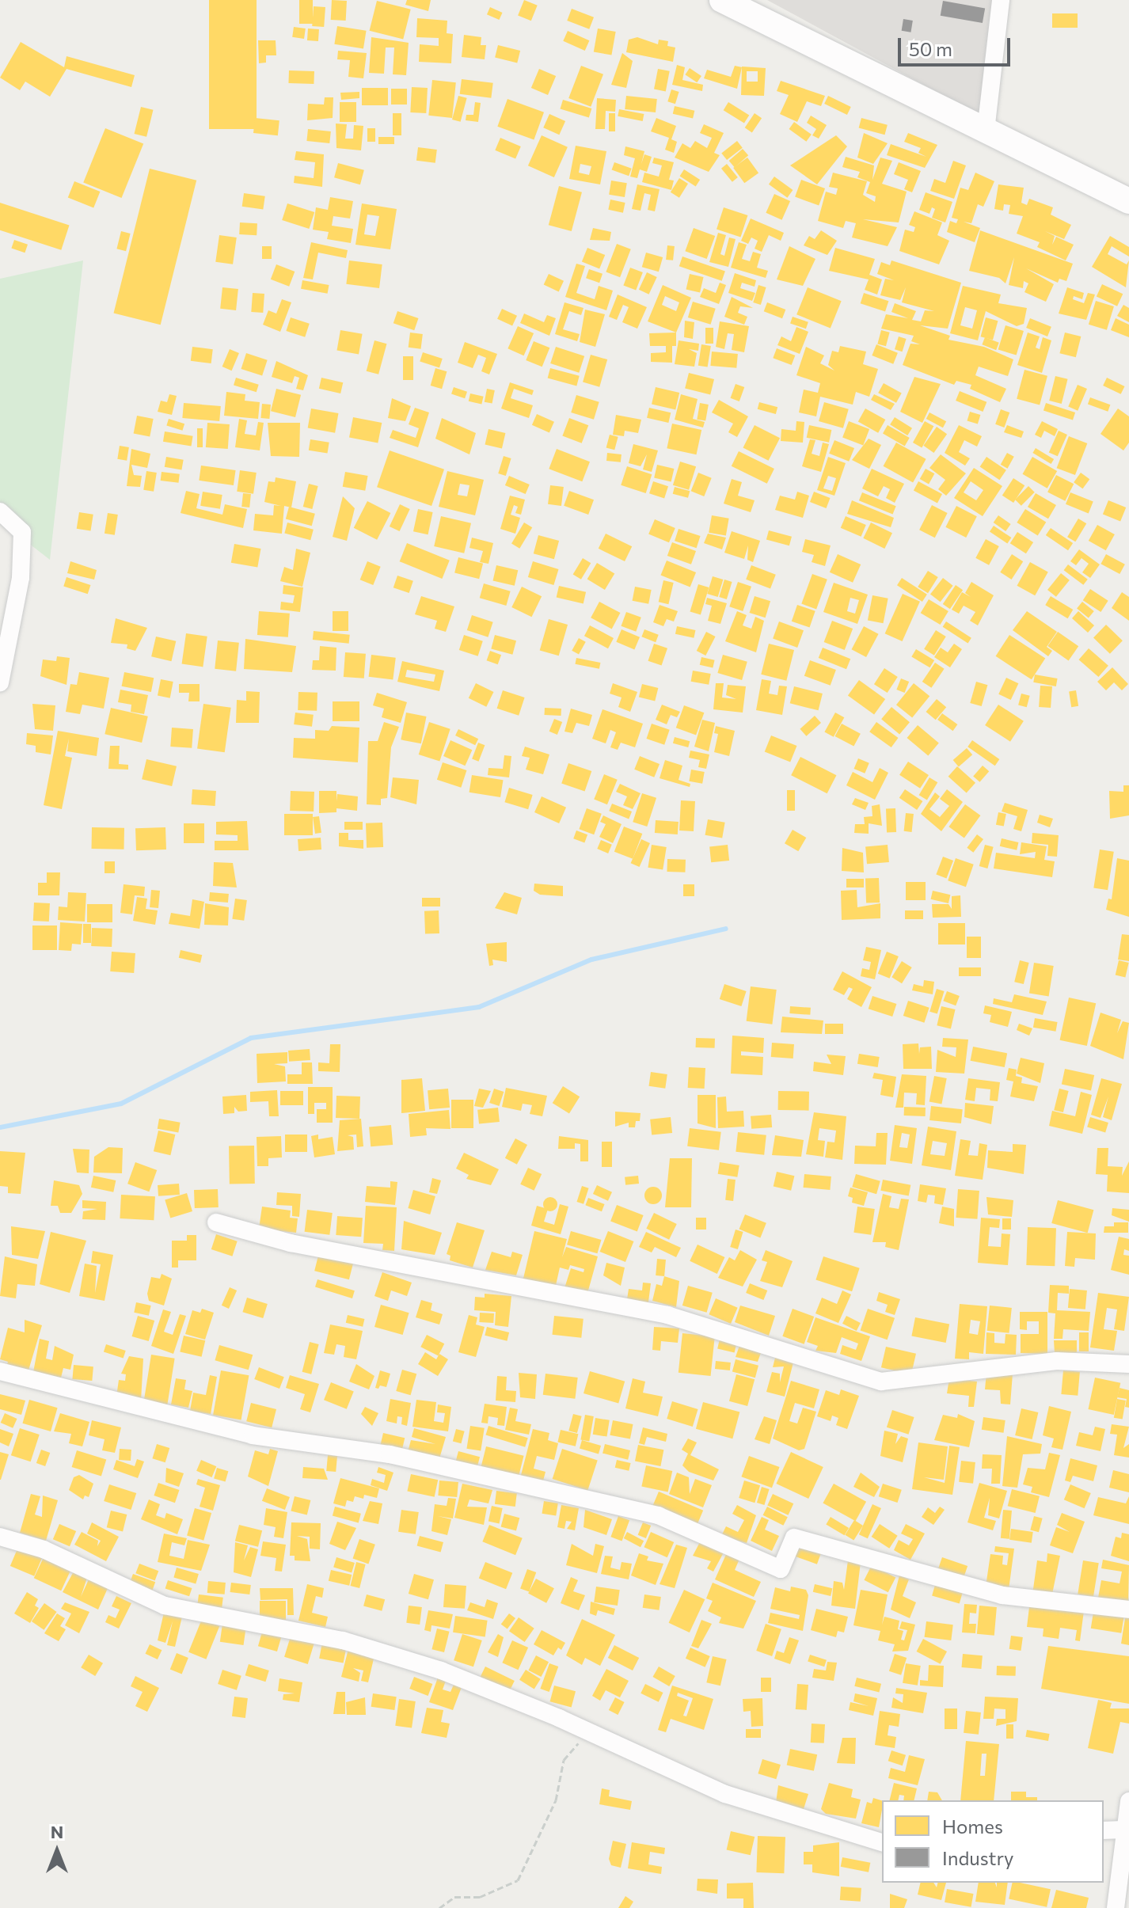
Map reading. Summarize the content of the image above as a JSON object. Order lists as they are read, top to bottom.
{
  "legend": ["Homes", "Industry"],
  "scale_bar": "50 m",
  "north": "top"
}
